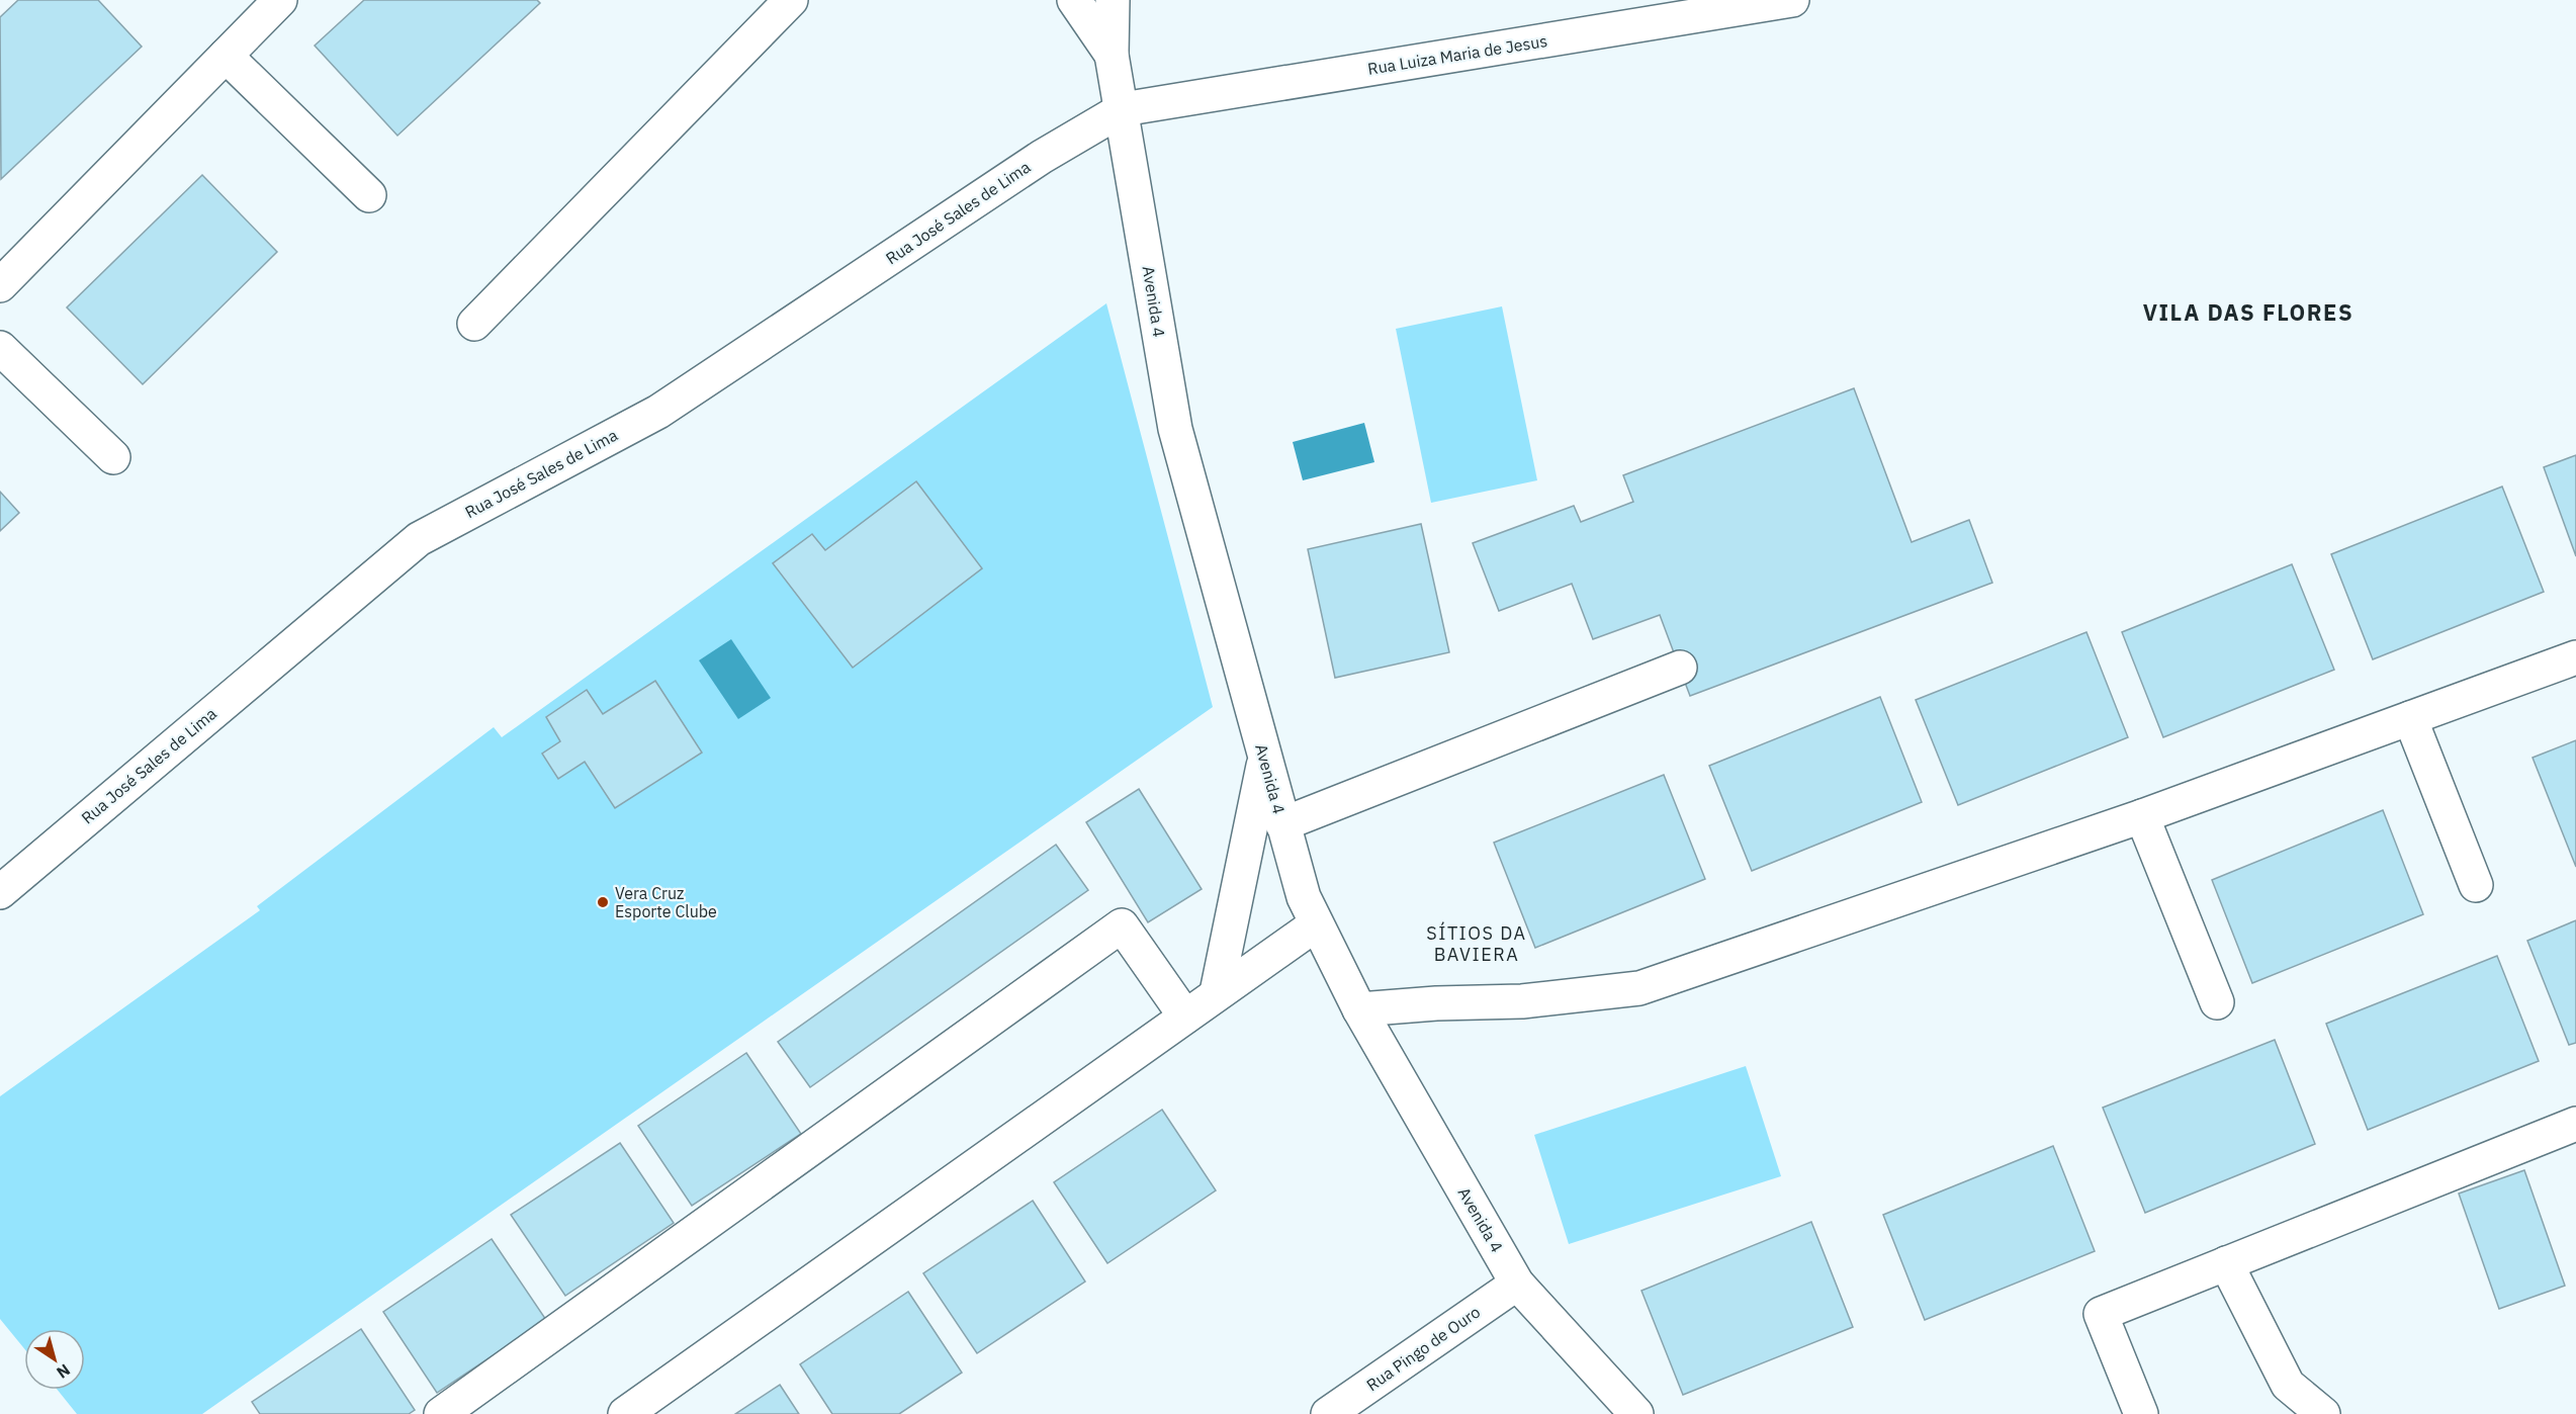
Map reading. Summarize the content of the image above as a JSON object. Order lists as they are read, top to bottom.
{
  "streets": {
    "street": [
      "Rua Luiza Maria de Jesus",
      "Rua José Sales de Lima",
      "Avenida 4",
      "Rua Pingo de Ouro"
    ]
  },
  "crossings": [
    ["Rua Luiza Maria de Jesus", "Rua José Sales de Lima"],
    ["Rua Luiza Maria de Jesus", "Avenida 4"],
    ["Rua José Sales de Lima", "Avenida 4"],
    ["Avenida 4", "Rua Pingo de Ouro"]
  ],
  "districts": ["VILA DAS FLORES", "SÍTIOS DA BAVIERA"],
  "places": ["Vera Cruz Esporte Clube"],
  "north": "bottom right"
}
